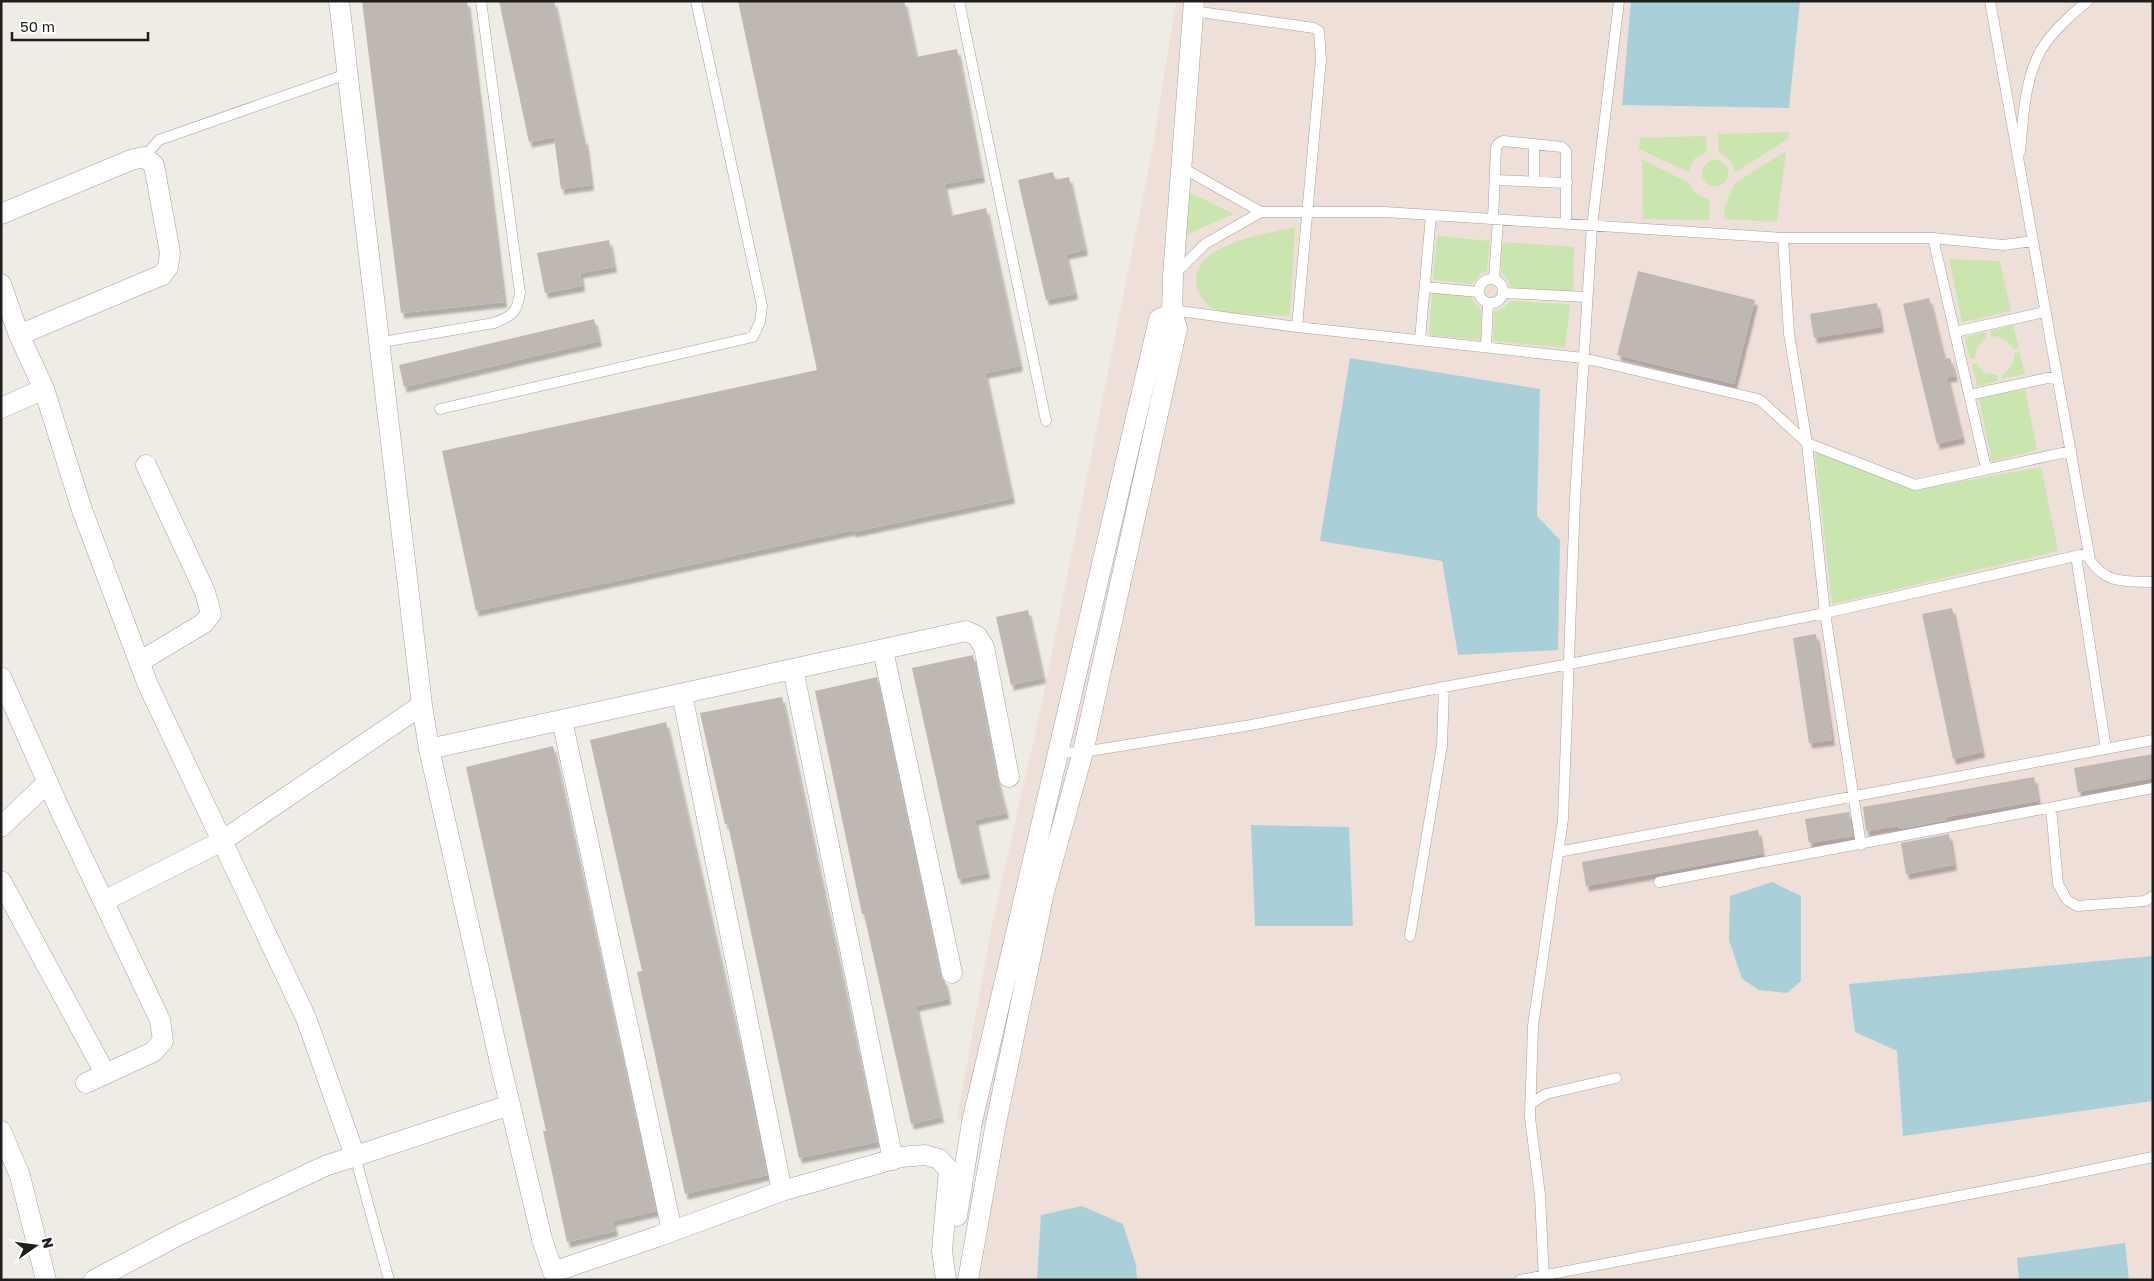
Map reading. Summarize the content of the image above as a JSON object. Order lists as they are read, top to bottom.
{
  "scale_bar": "50 m",
  "north": "right"
}
